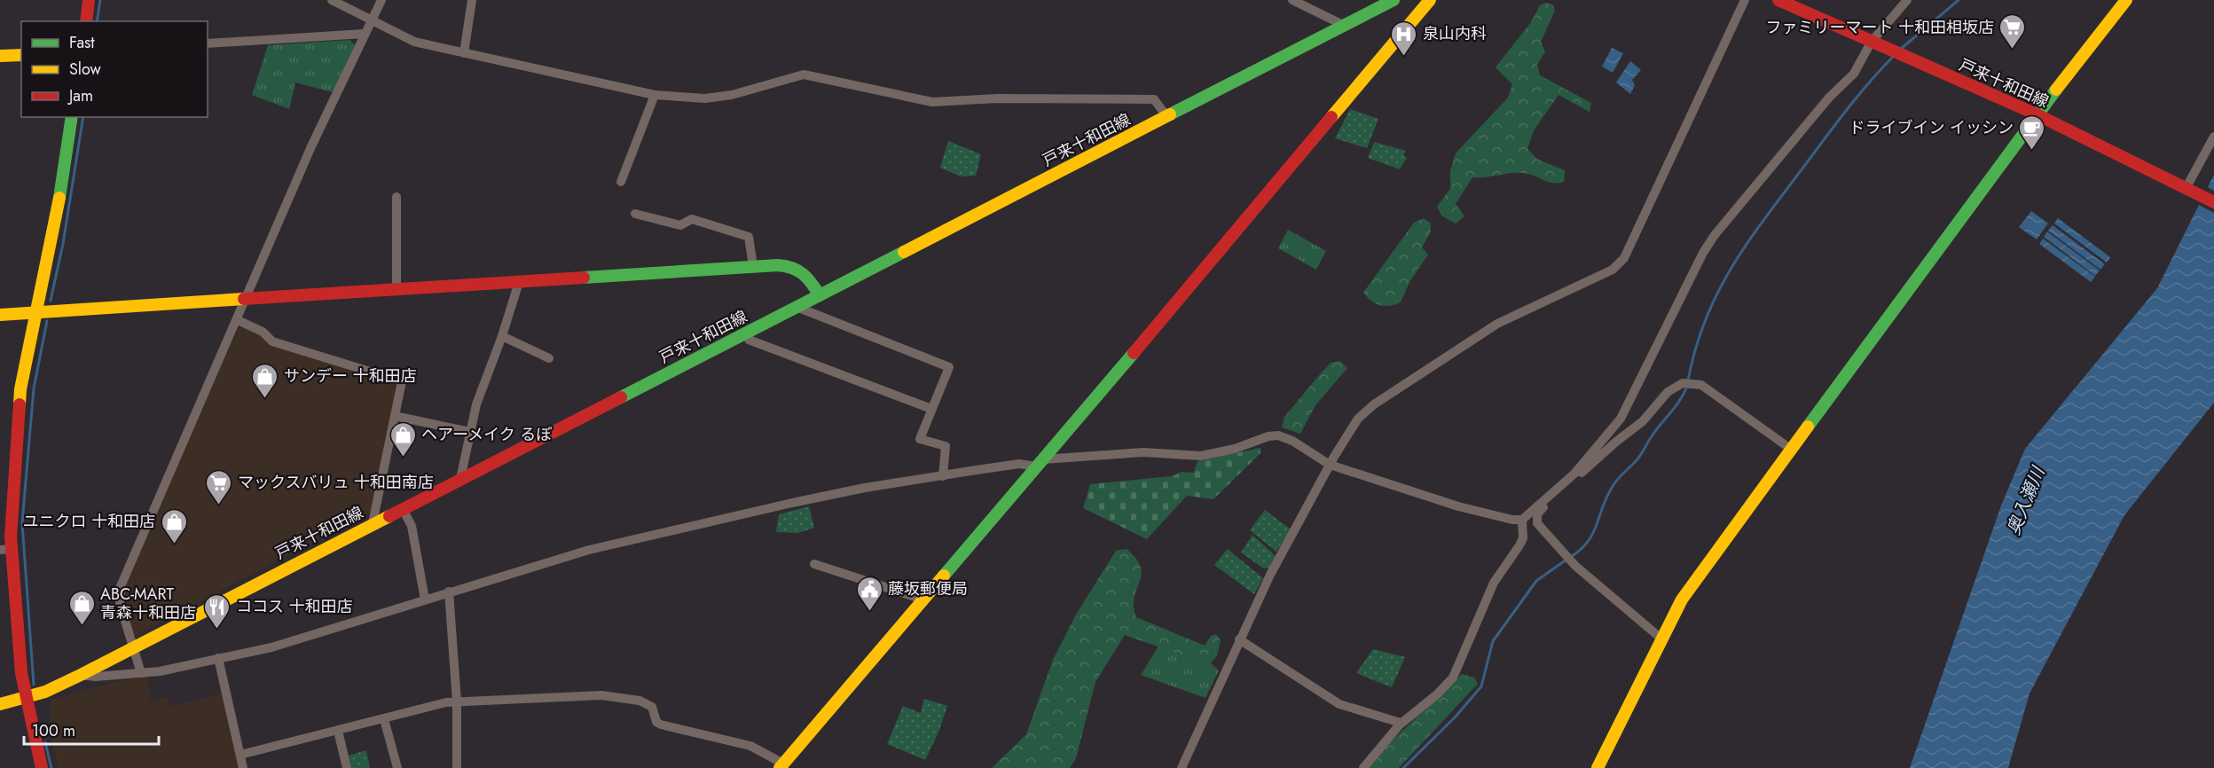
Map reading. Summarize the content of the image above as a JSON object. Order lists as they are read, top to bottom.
{
  "streets": {
    "street": ["戸来十和田線"]
  },
  "water": ["奥入瀬川"],
  "places": {
    "supermarket": ["ファミリーマート 十和田相坂店", "マックスバリュ 十和田南店"],
    "hospital": ["泉山内科"],
    "cafe": ["ドライブイン イッシン"],
    "shop": [
      "サンデー 十和田店",
      "ヘアーメイク るぽ",
      "ユニクロ 十和田店",
      "ABC-MART 青森十和田店"
    ],
    "public building": ["藤坂郵便局"],
    "restaurant": ["ココス 十和田店"]
  },
  "legend": ["Fast", "Slow", "Jam"],
  "scale_bar": "100 m"
}
